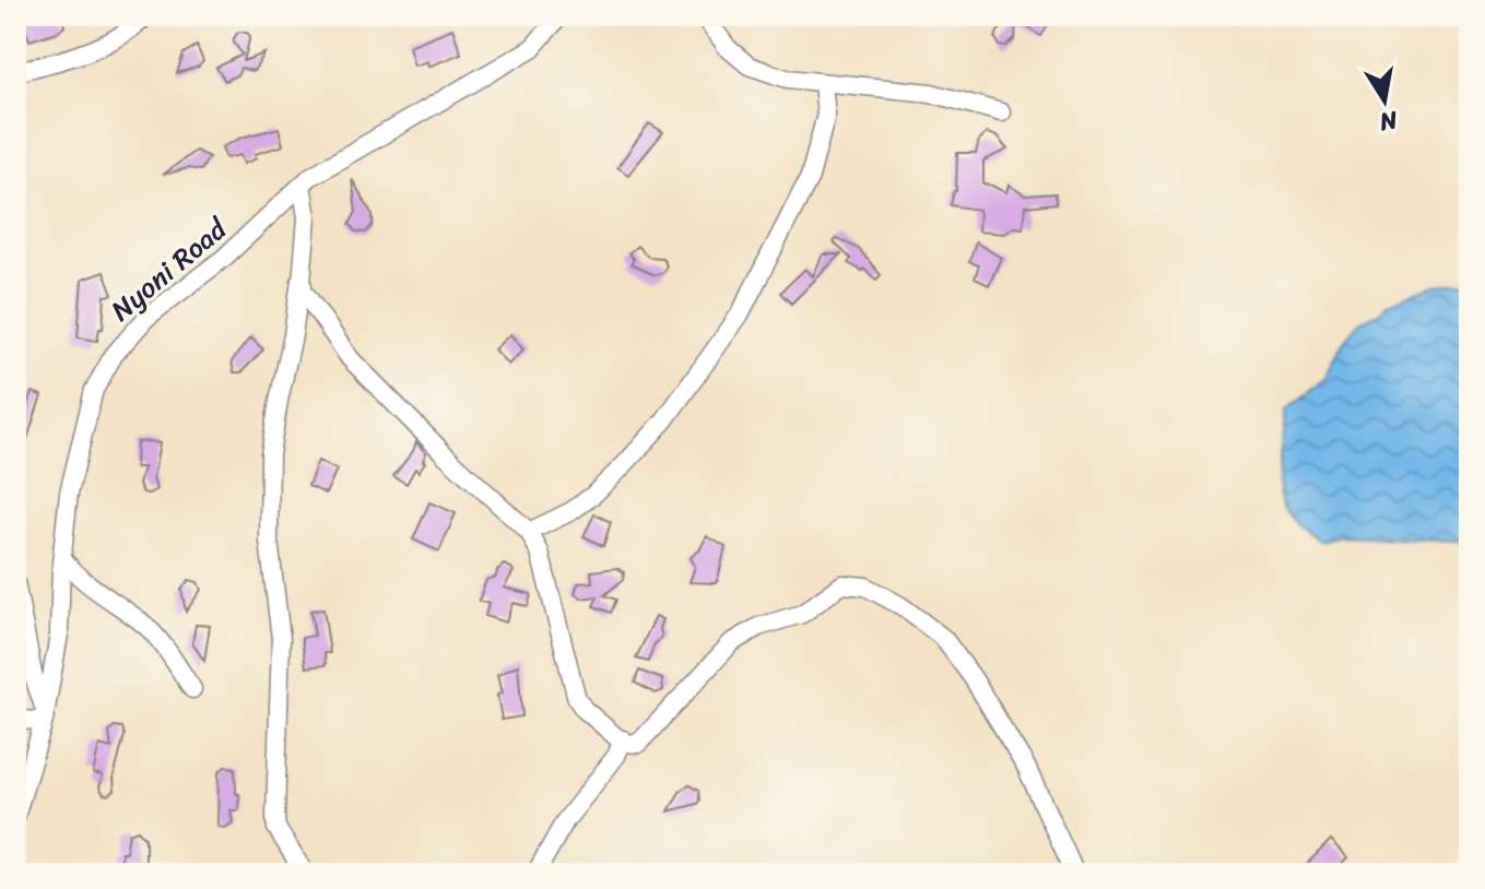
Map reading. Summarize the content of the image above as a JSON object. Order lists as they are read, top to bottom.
{
  "streets": {
    "street": ["Nyoni Road"]
  },
  "north": "bottom"
}
